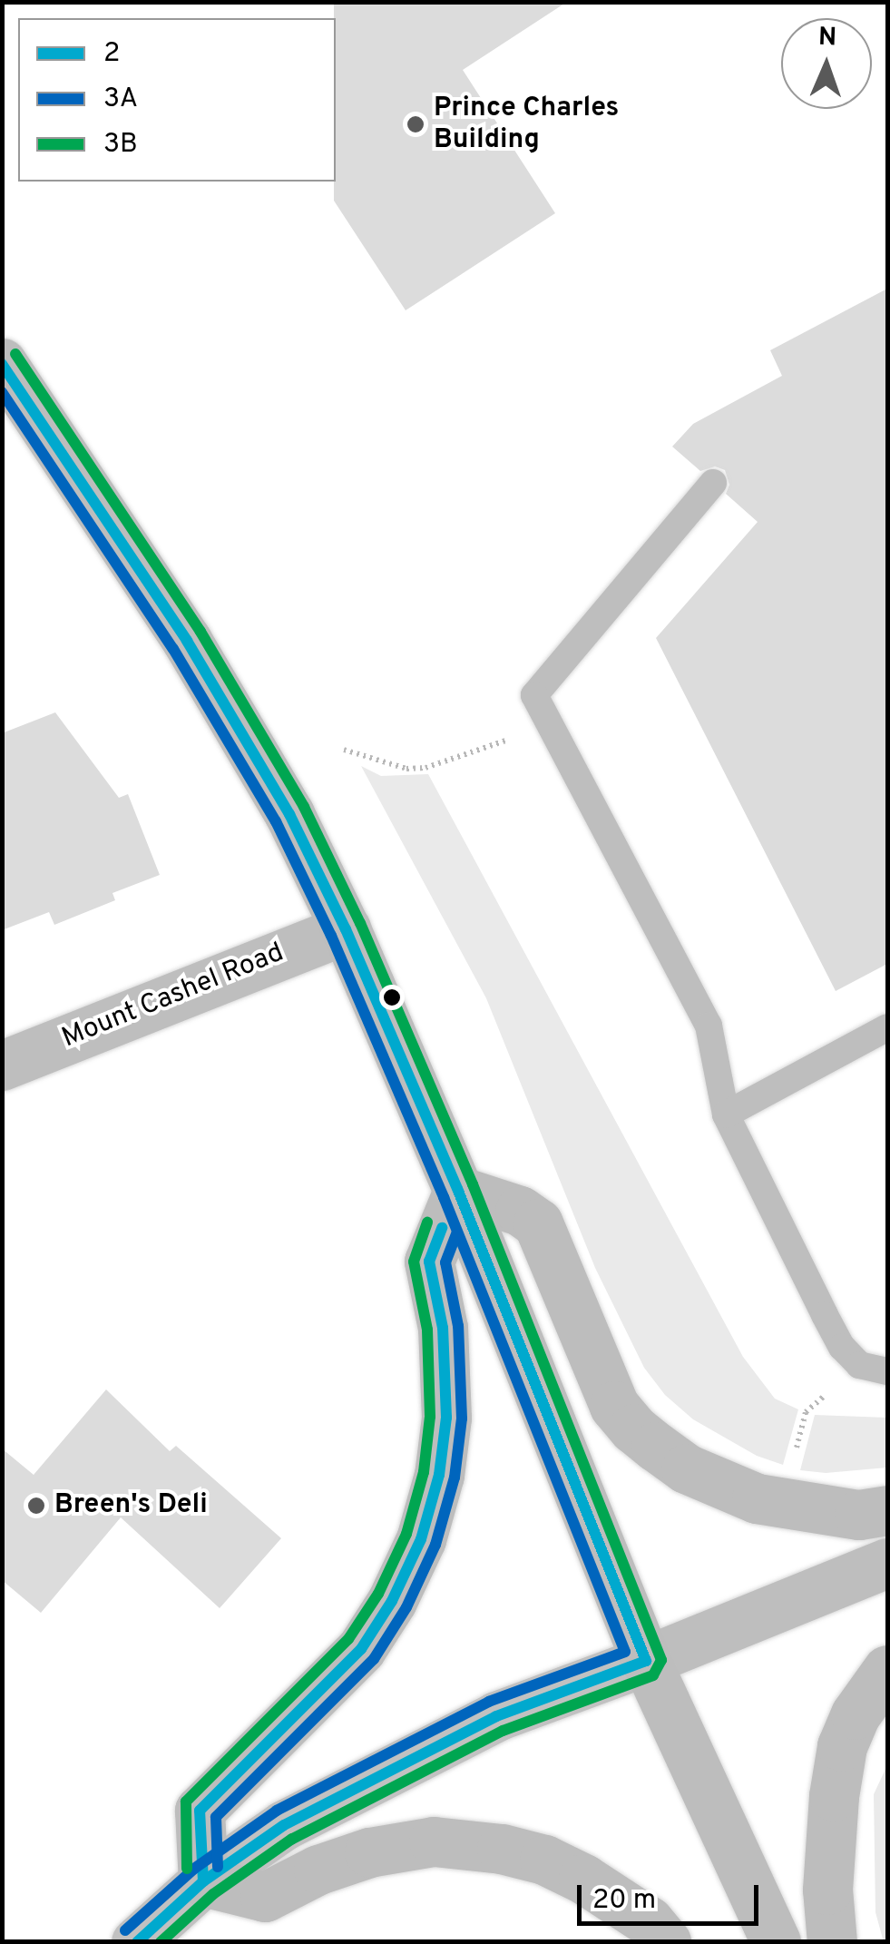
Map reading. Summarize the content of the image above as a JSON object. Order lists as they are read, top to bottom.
{
  "streets": {
    "street": ["Mount Cashel Road"]
  },
  "places": ["Prince Charles Building", "Breen's Deli"],
  "lines": ["transit line 3B", "transit line 2", "transit line 3A"],
  "legend": ["2", "3A", "3B"],
  "scale_bar": "20 m",
  "north": "top"
}
